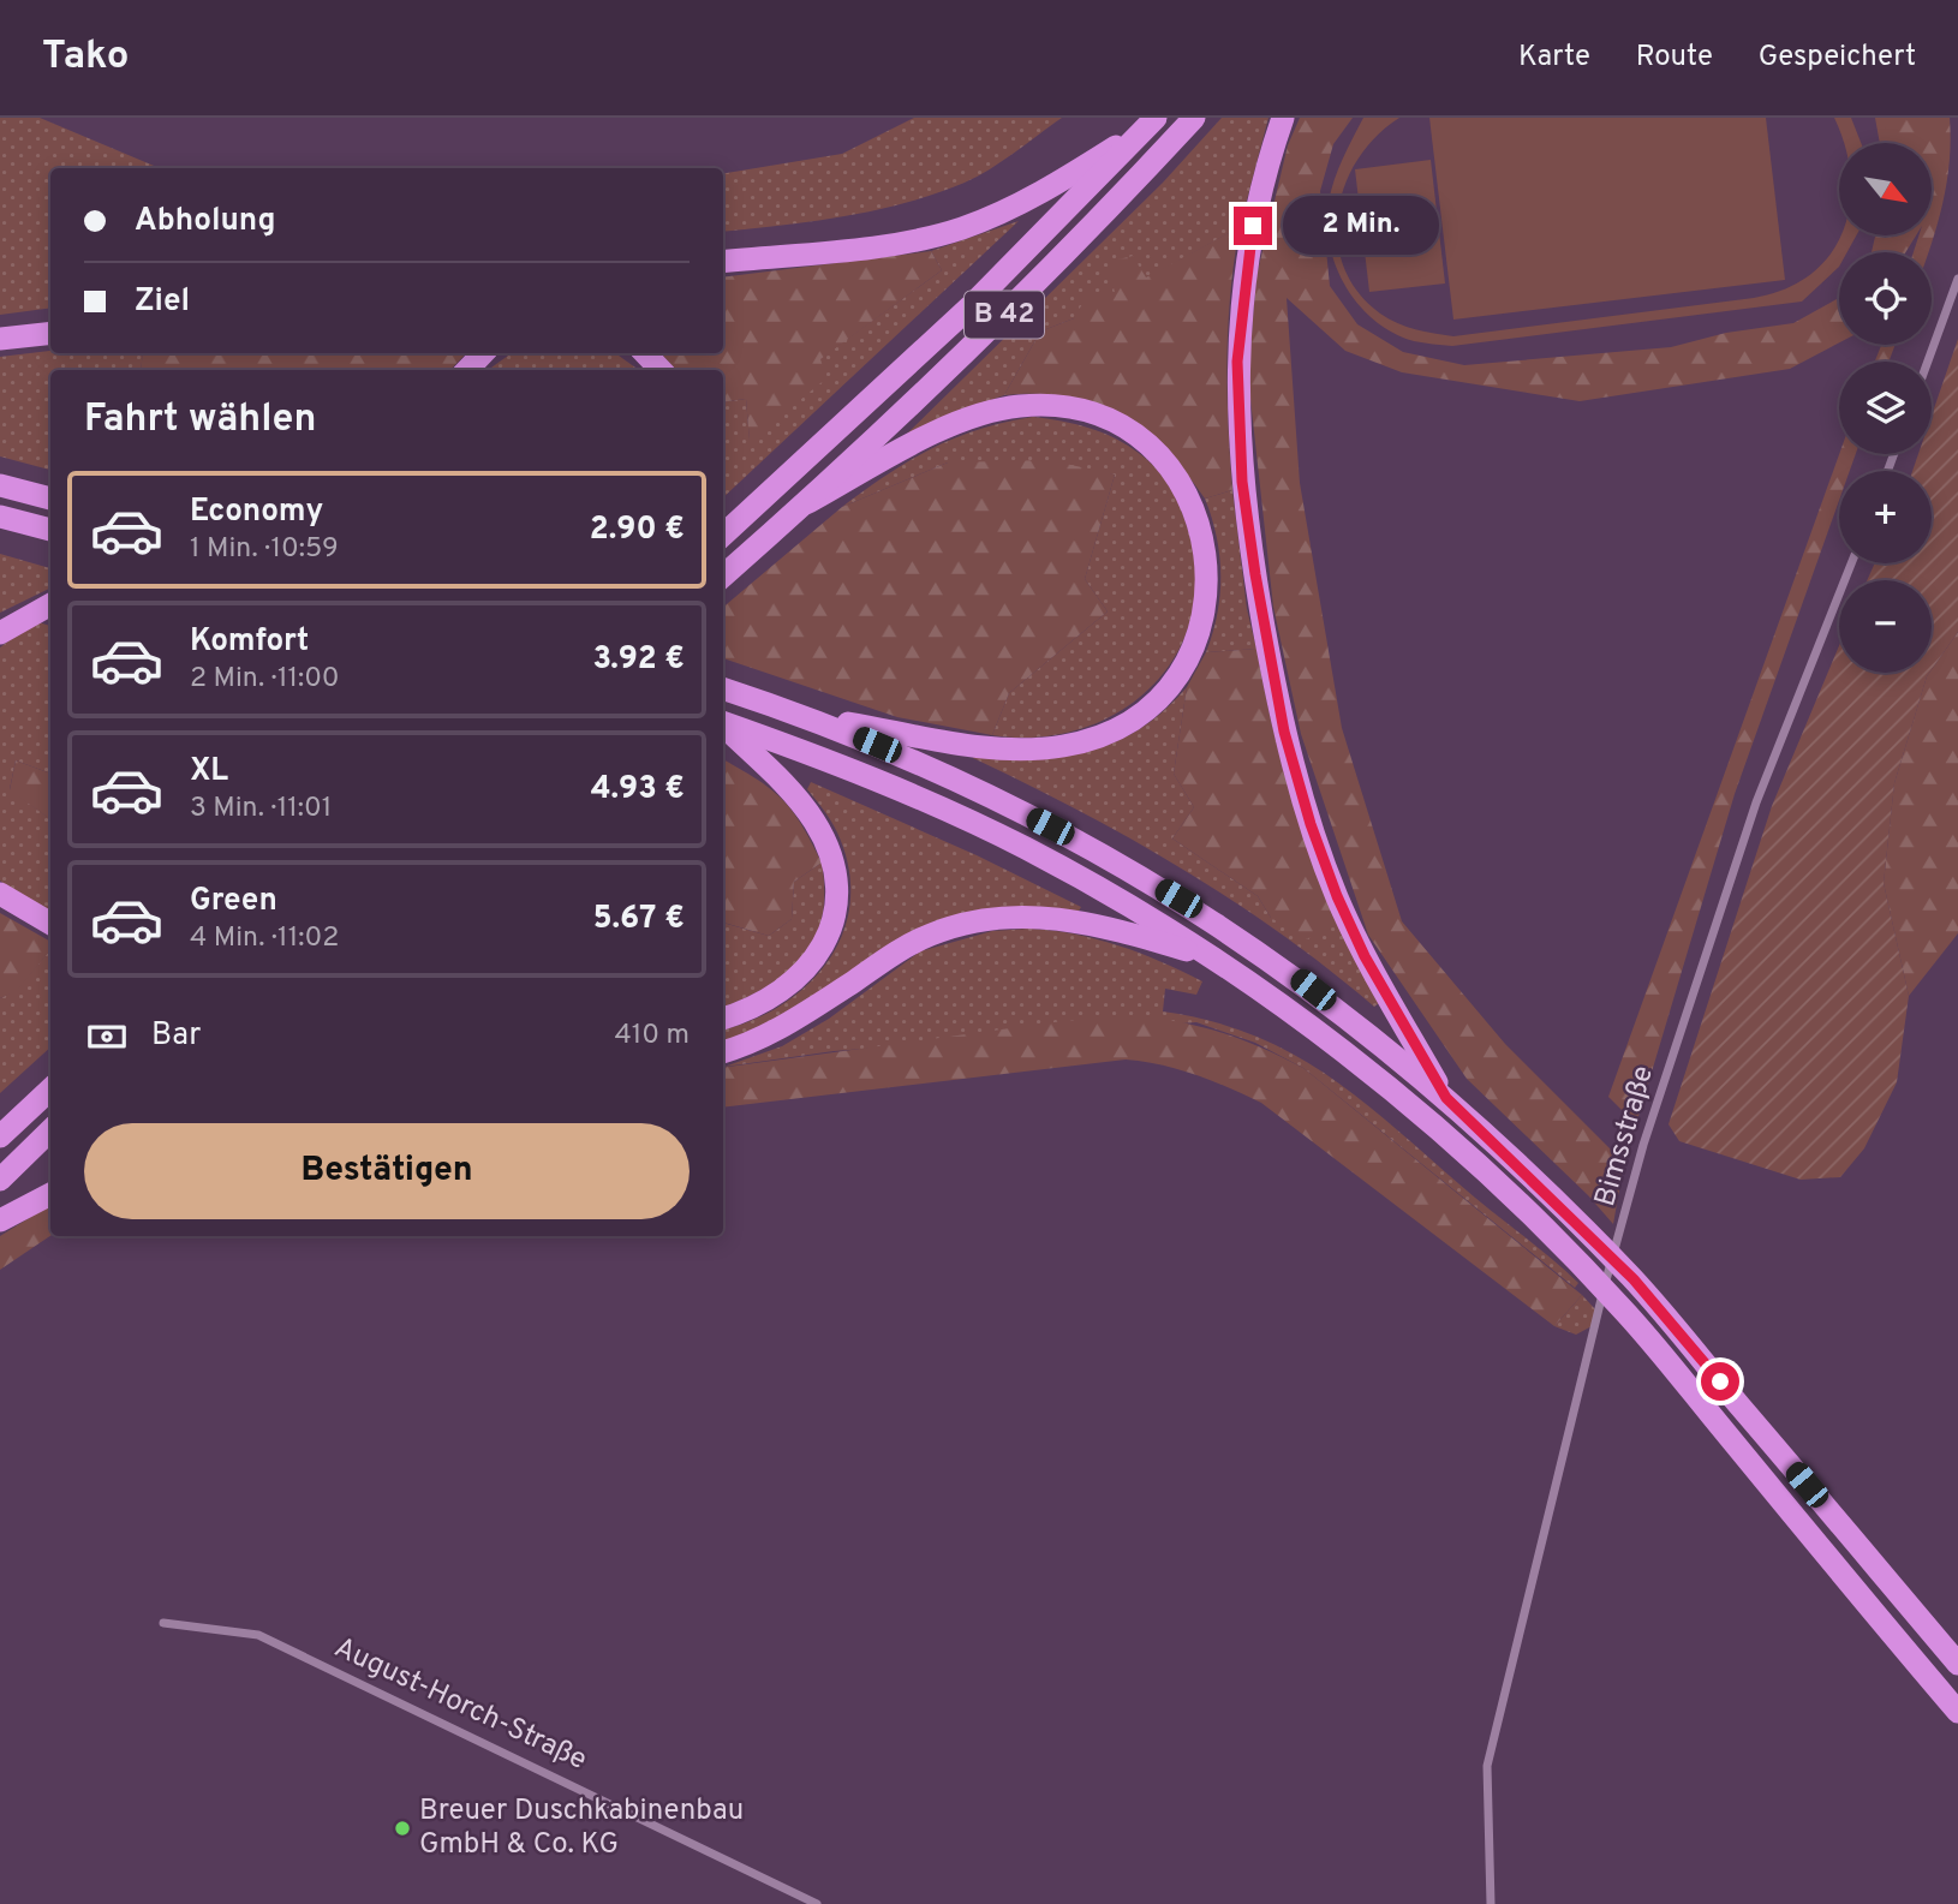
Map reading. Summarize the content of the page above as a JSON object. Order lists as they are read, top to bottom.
{
  "streets": {
    "highway": ["B 42"],
    "street": ["Bimsstraße", "August-Horch-Straße"]
  },
  "places": ["Breuer Duschkabinenbau GmbH & Co. KG"],
  "north": "bottom right",
  "page": {
    "header": "Tako",
    "nav": ["Karte", "Route", "Gespeichert"],
    "map_buttons": ["+", "−"],
    "banner": ["Abholung", "Ziel"],
    "bubble": "2 Min.",
    "heading": "Fahrt wählen",
    "list": [
      {
        "name": "Economy",
        "note": "1 Min. · 10:59",
        "value": "2.90 €"
      },
      {
        "name": "Komfort",
        "note": "2 Min. · 11:00",
        "value": "3.92 €"
      },
      {
        "name": "XL",
        "note": "3 Min. · 11:01",
        "value": "4.93 €"
      },
      {
        "name": "Green",
        "note": "4 Min. · 11:02",
        "value": "5.67 €"
      }
    ],
    "pay": ["Bar", "410 m"],
    "buttons": "Bestätigen"
  }
}
